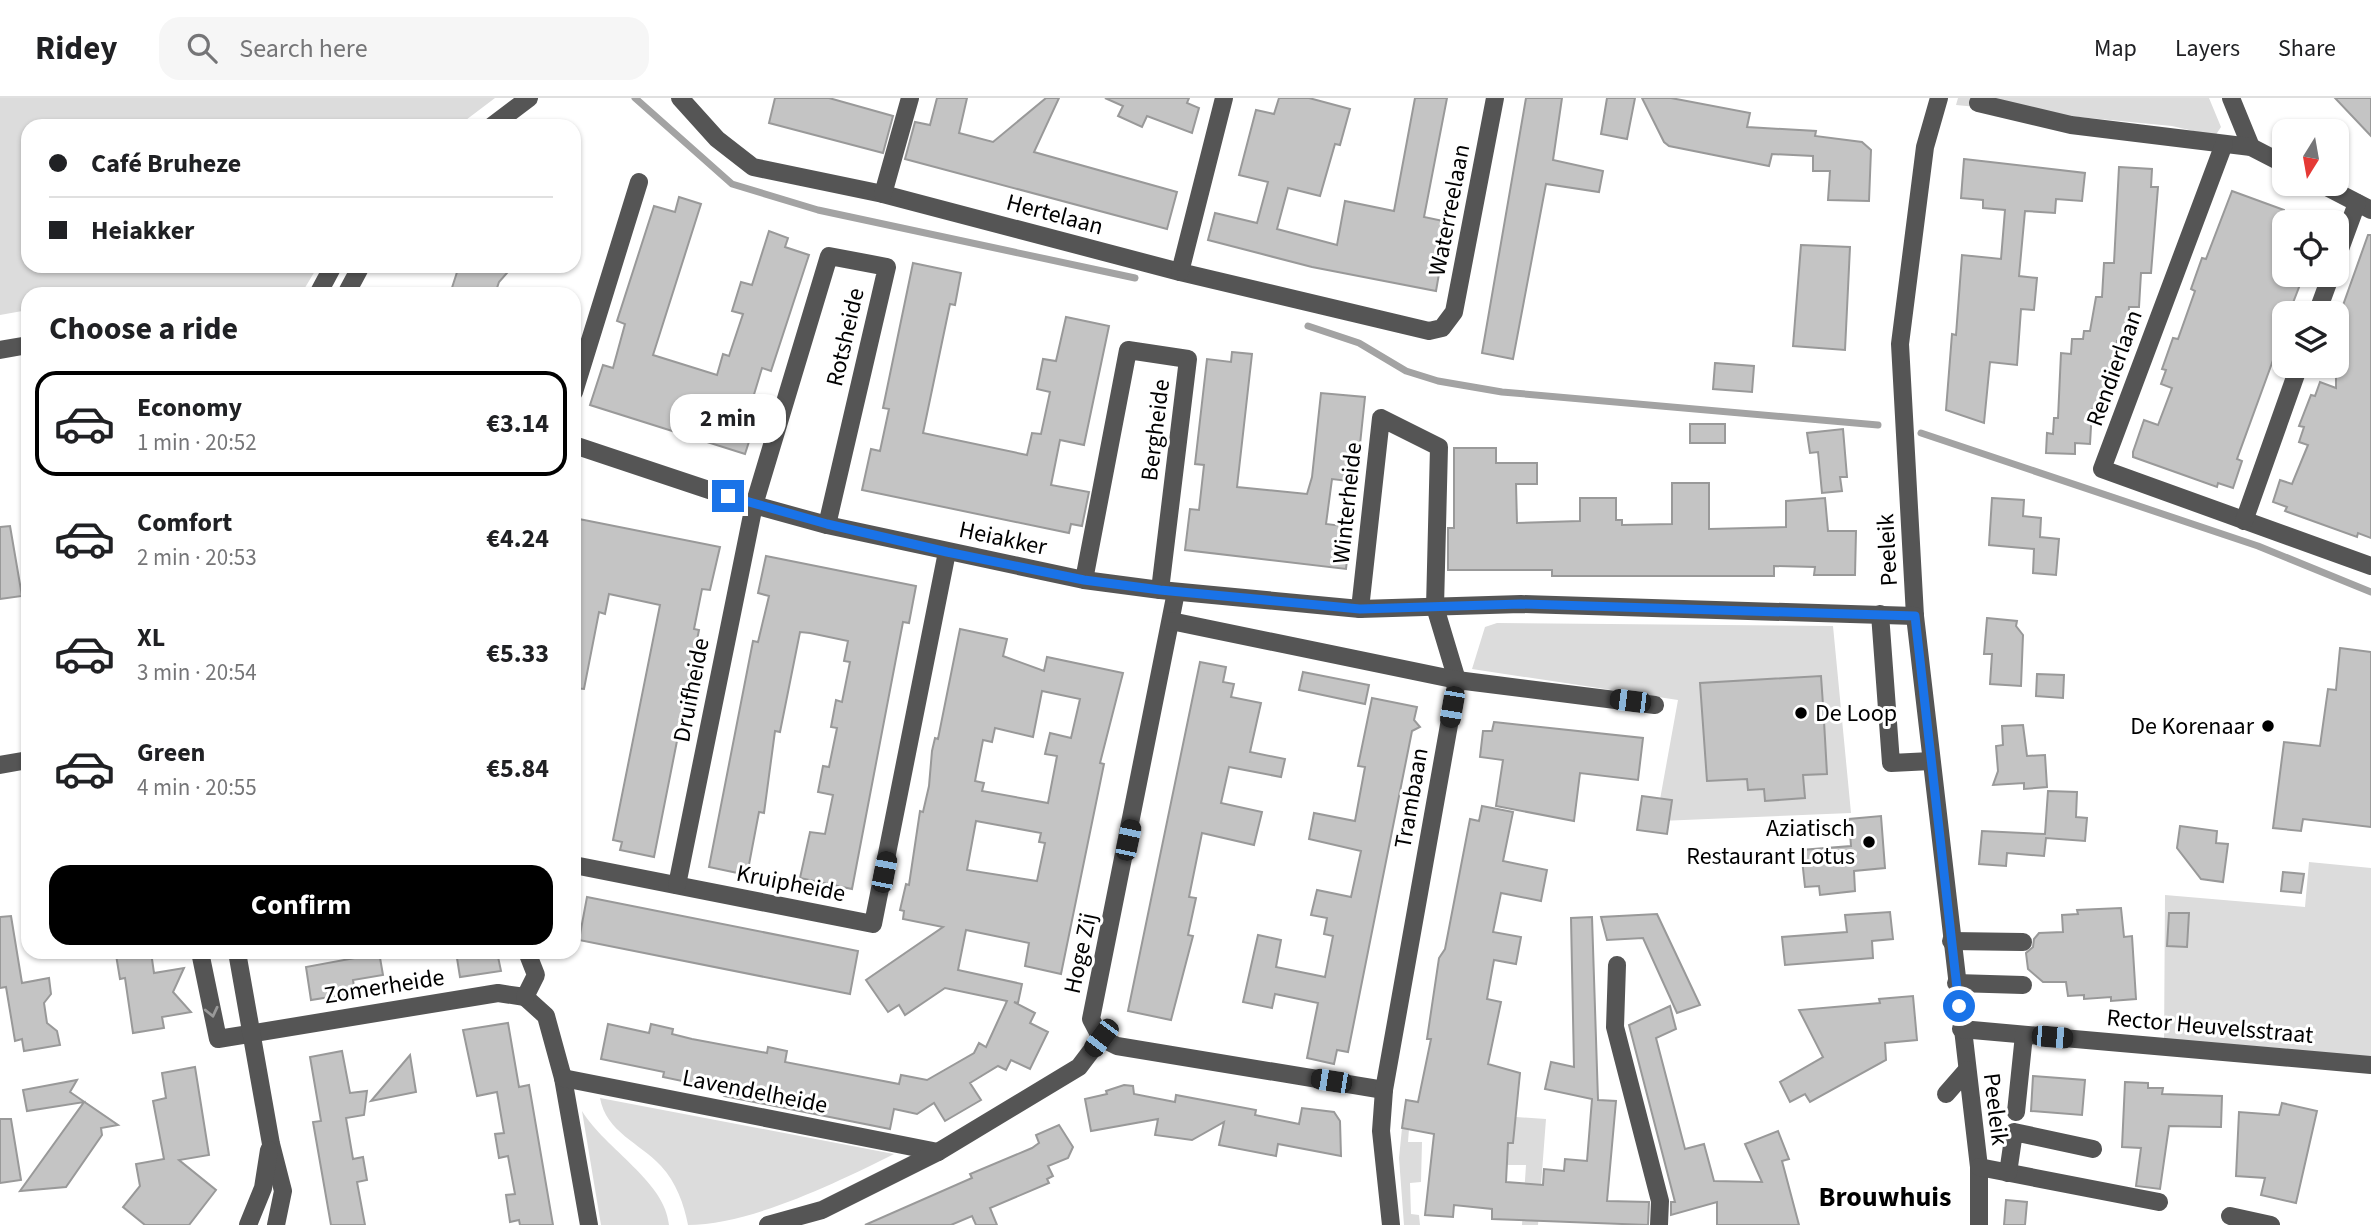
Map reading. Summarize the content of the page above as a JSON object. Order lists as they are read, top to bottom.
{
  "streets": {
    "street": [
      "Waterreelaan",
      "Hertelaan",
      "Rotsheide",
      "Rendierlaan",
      "Bergheide",
      "Winterheide",
      "Heiakker",
      "Peeleik",
      "Druifheide",
      "Trambaan",
      "Kruipheide",
      "Hoge Zij",
      "Zomerheide",
      "Rector Heuvelsstraat",
      "Lavendelheide"
    ]
  },
  "crossings": [
    ["Waterreelaan", "Hertelaan"],
    ["Rotsheide", "Heiakker"],
    ["Rotsheide", "Druifheide"],
    ["Bergheide", "Heiakker"],
    ["Bergheide", "Hoge Zij"],
    ["Winterheide", "Heiakker"],
    ["Winterheide", "Trambaan"],
    ["Heiakker", "Druifheide"],
    ["Heiakker", "Trambaan"],
    ["Heiakker", "Kruipheide"],
    ["Heiakker", "Hoge Zij"],
    ["Peeleik", "Rector Heuvelsstraat"],
    ["Druifheide", "Kruipheide"]
  ],
  "districts": ["Brouwhuis"],
  "places": ["De Loop", "De Korenaar", "Aziatisch Restaurant Lotus"],
  "north": "bottom",
  "page": {
    "header": "Ridey",
    "search": "Search here",
    "nav": ["Map", "Layers", "Share"],
    "banner": ["Café Bruheze", "Heiakker"],
    "heading": "Choose a ride",
    "list": [
      {
        "name": "Economy",
        "note": "1 min · 20:52",
        "value": "€3.14"
      },
      {
        "name": "Comfort",
        "note": "2 min · 20:53",
        "value": "€4.24"
      },
      {
        "name": "XL",
        "note": "3 min · 20:54",
        "value": "€5.33"
      },
      {
        "name": "Green",
        "note": "4 min · 20:55",
        "value": "€5.84"
      }
    ],
    "bubble": "2 min",
    "buttons": "Confirm"
  }
}
